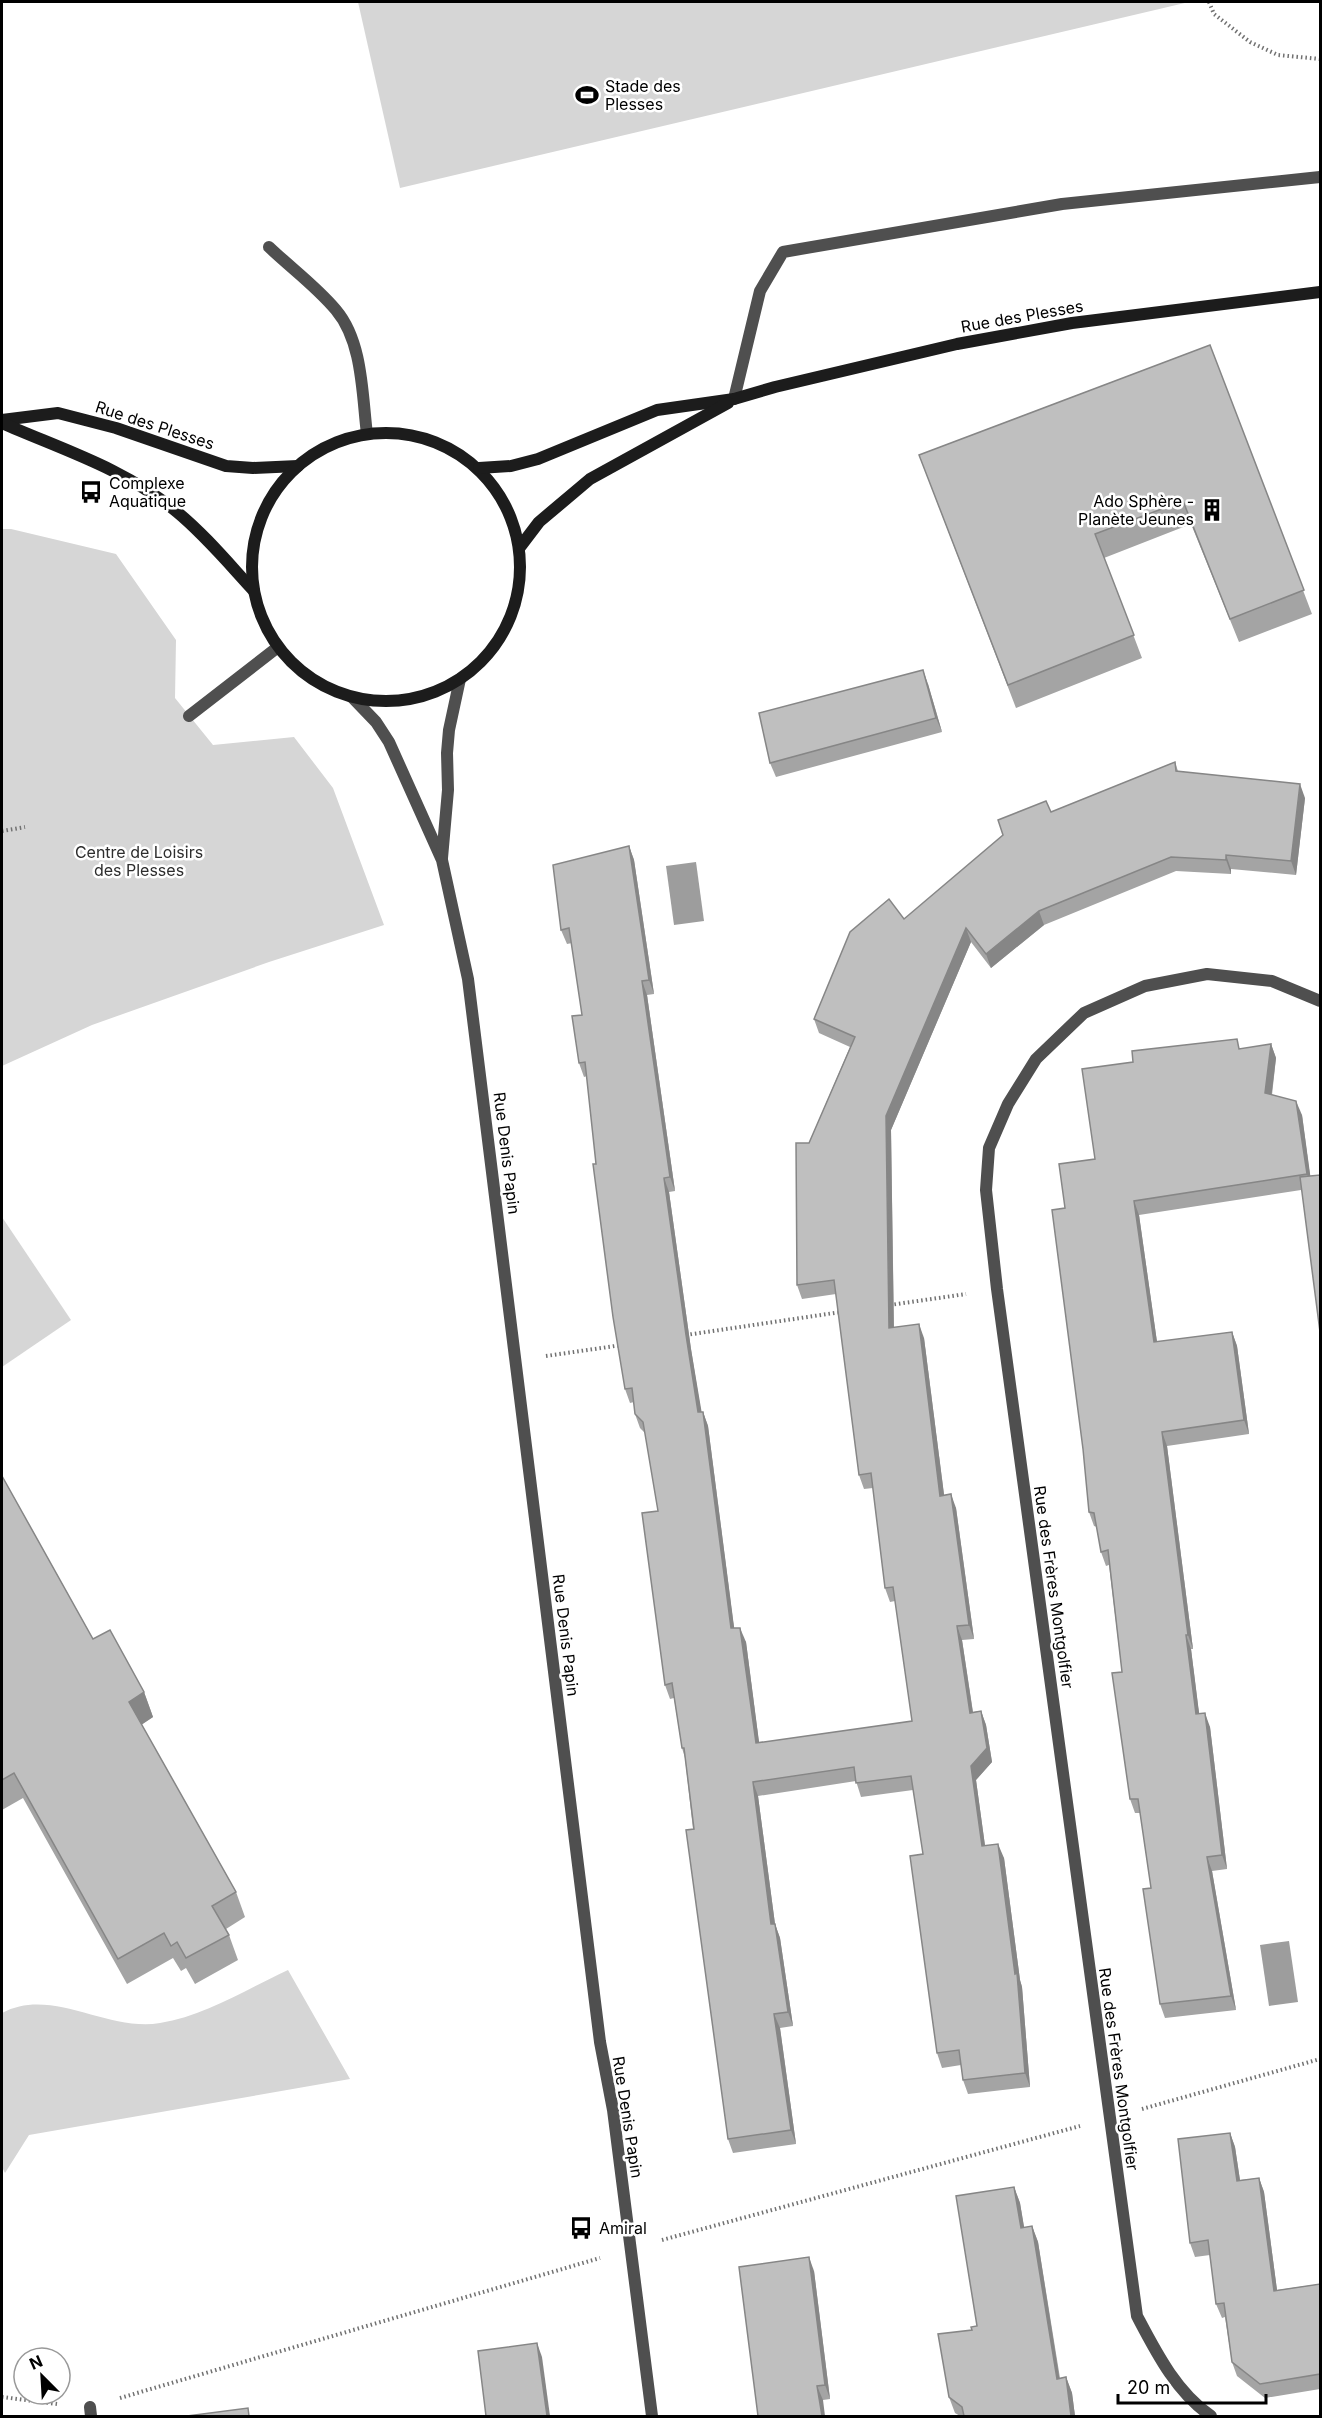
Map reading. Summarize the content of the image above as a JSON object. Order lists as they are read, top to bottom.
{
  "streets": {
    "street": ["Rue des Plesses", "Rue Denis Papin", "Rue des Frères Montgolfier"]
  },
  "parks": ["Centre de Loisirs des Plesses"],
  "places": {
    "sports": ["Stade des Plesses"],
    "bus stop": ["Complexe Aquatique", "Amiral"],
    "building": ["Ado Sphère - Planète Jeunes"]
  },
  "scale_bar": "20 m",
  "north": "top left"
}
